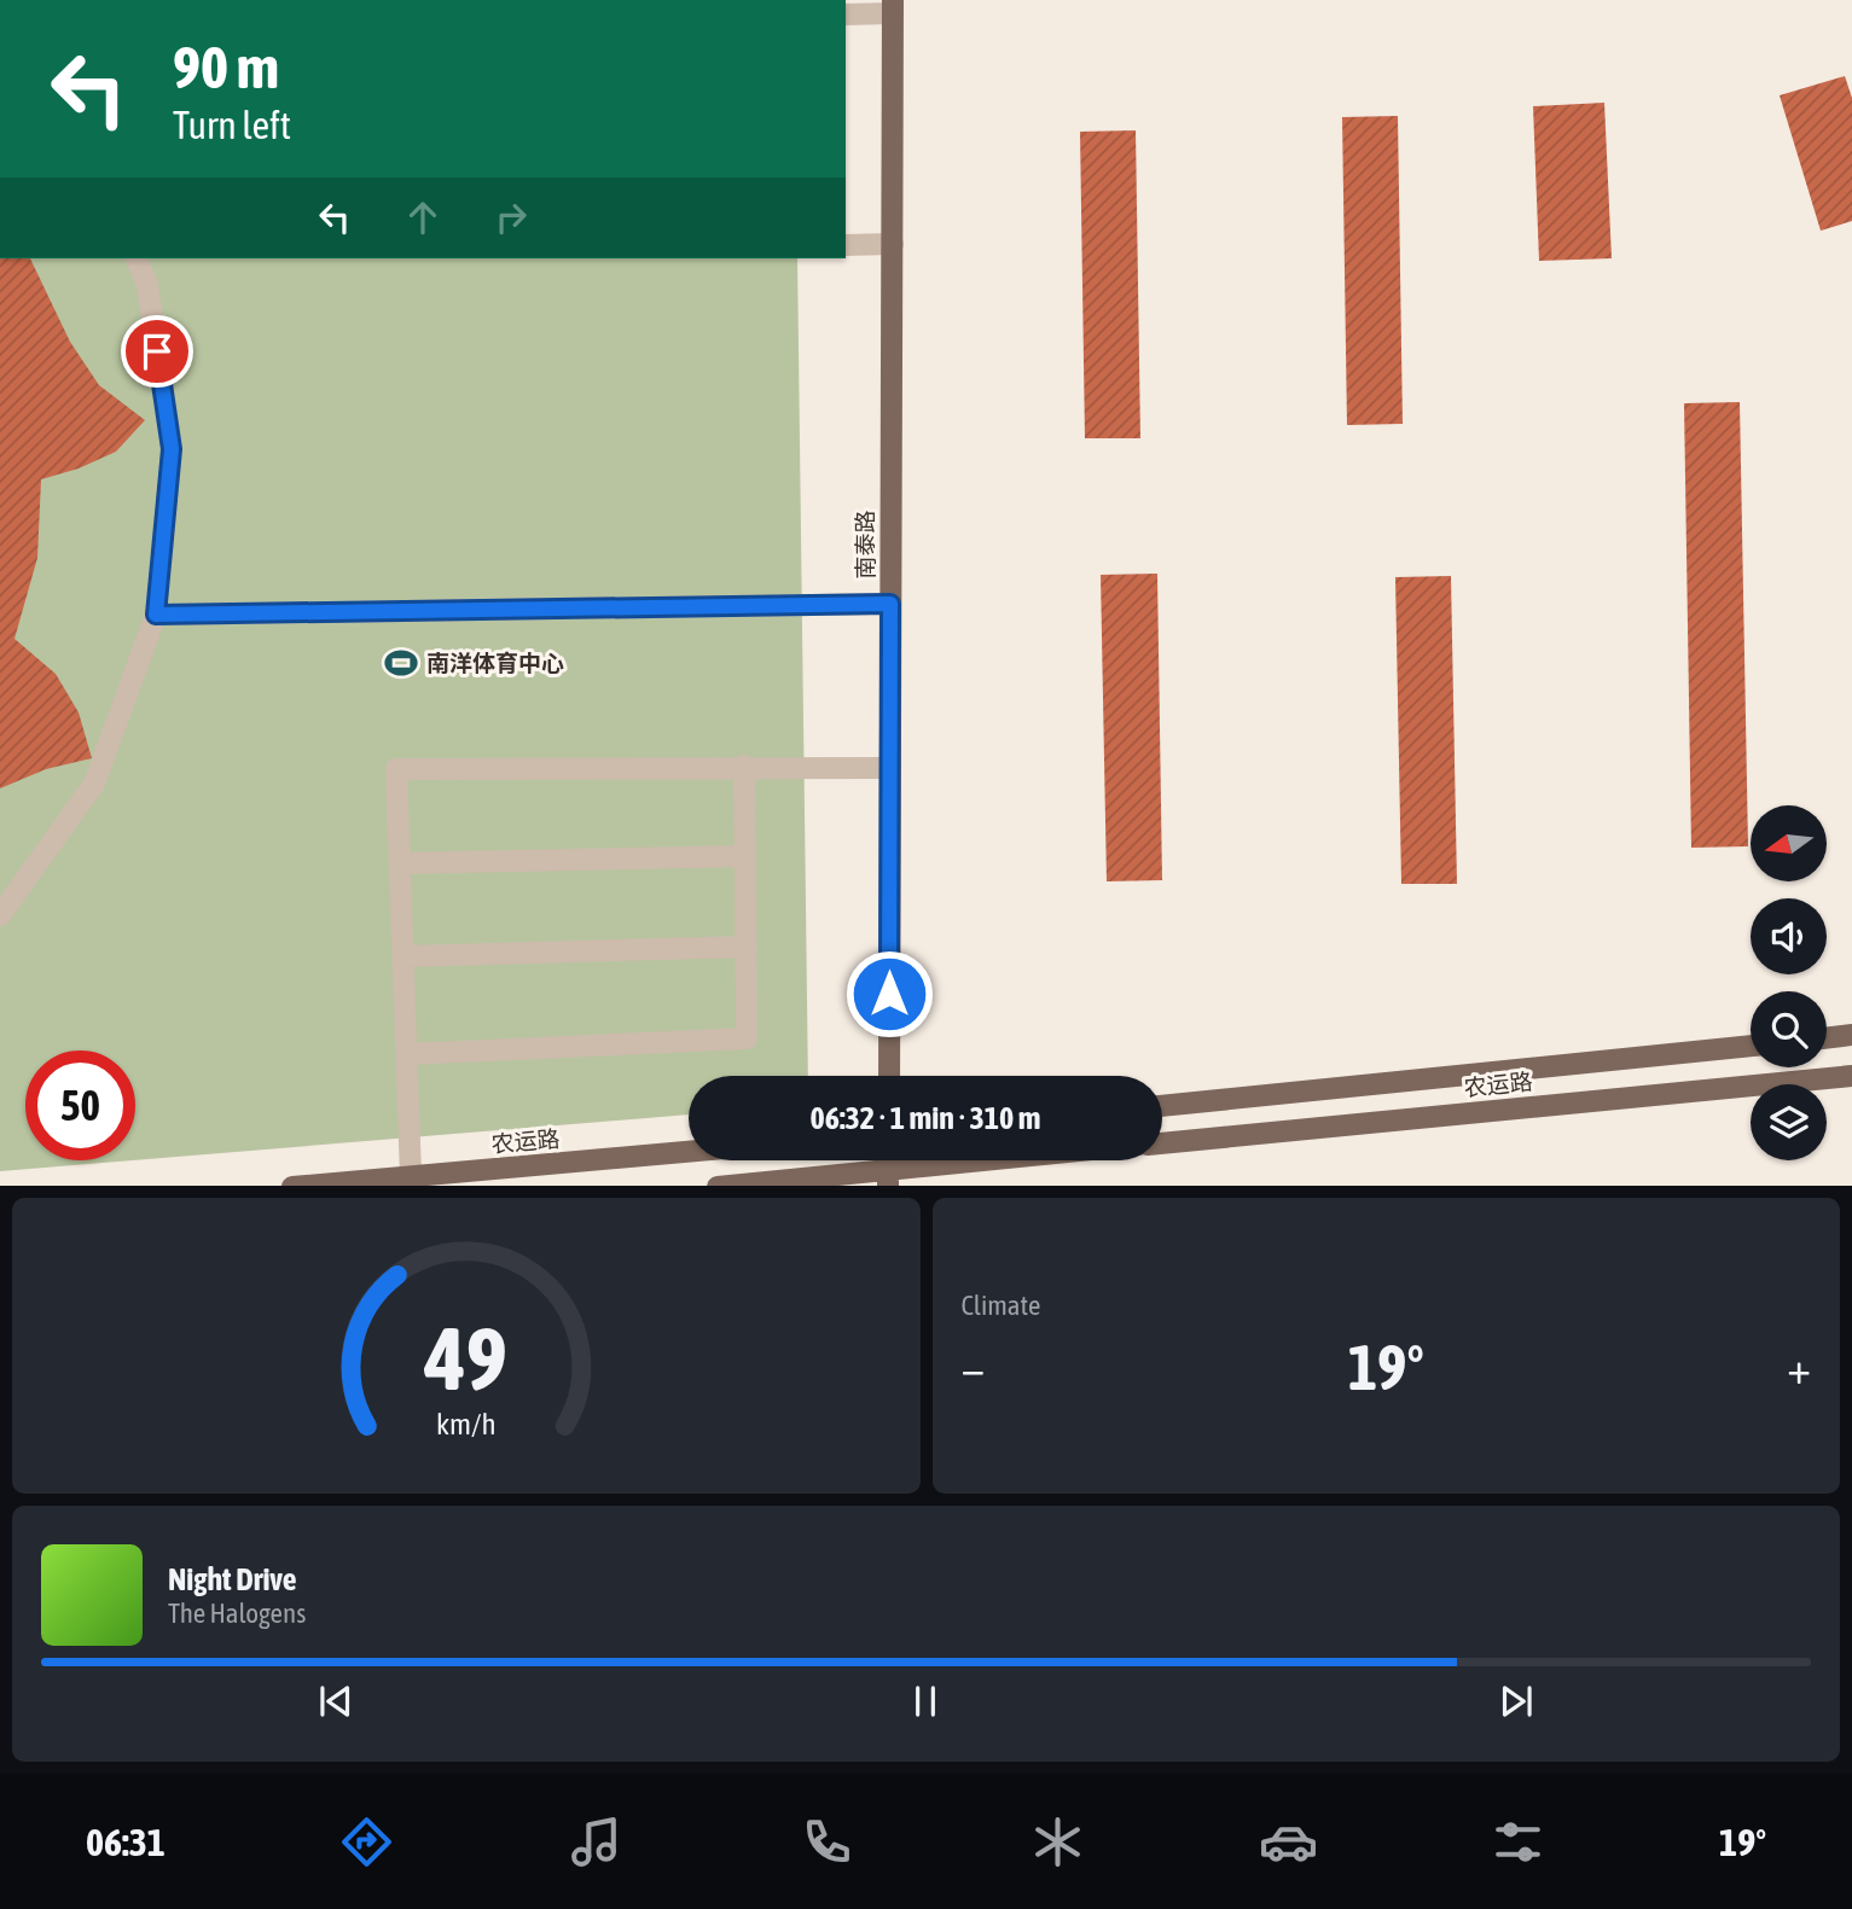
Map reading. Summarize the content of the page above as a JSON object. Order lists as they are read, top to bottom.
{
  "streets": {
    "main road": ["南泰路", "农运路"]
  },
  "places": {
    "sports": ["南洋体育中心"]
  },
  "north": "left",
  "page": {
    "turn": ["90 m", "Turn left"],
    "limit": "50",
    "trip": "06:32 · 1 min · 310 m",
    "tile": "Climate",
    "heat": ["−", "19°", "+"],
    "song": ["Night Drive", "The Halogens"],
    "tabs": ["06:31", "19°"],
    "gauge": ["49", "km/h"]
  }
}
